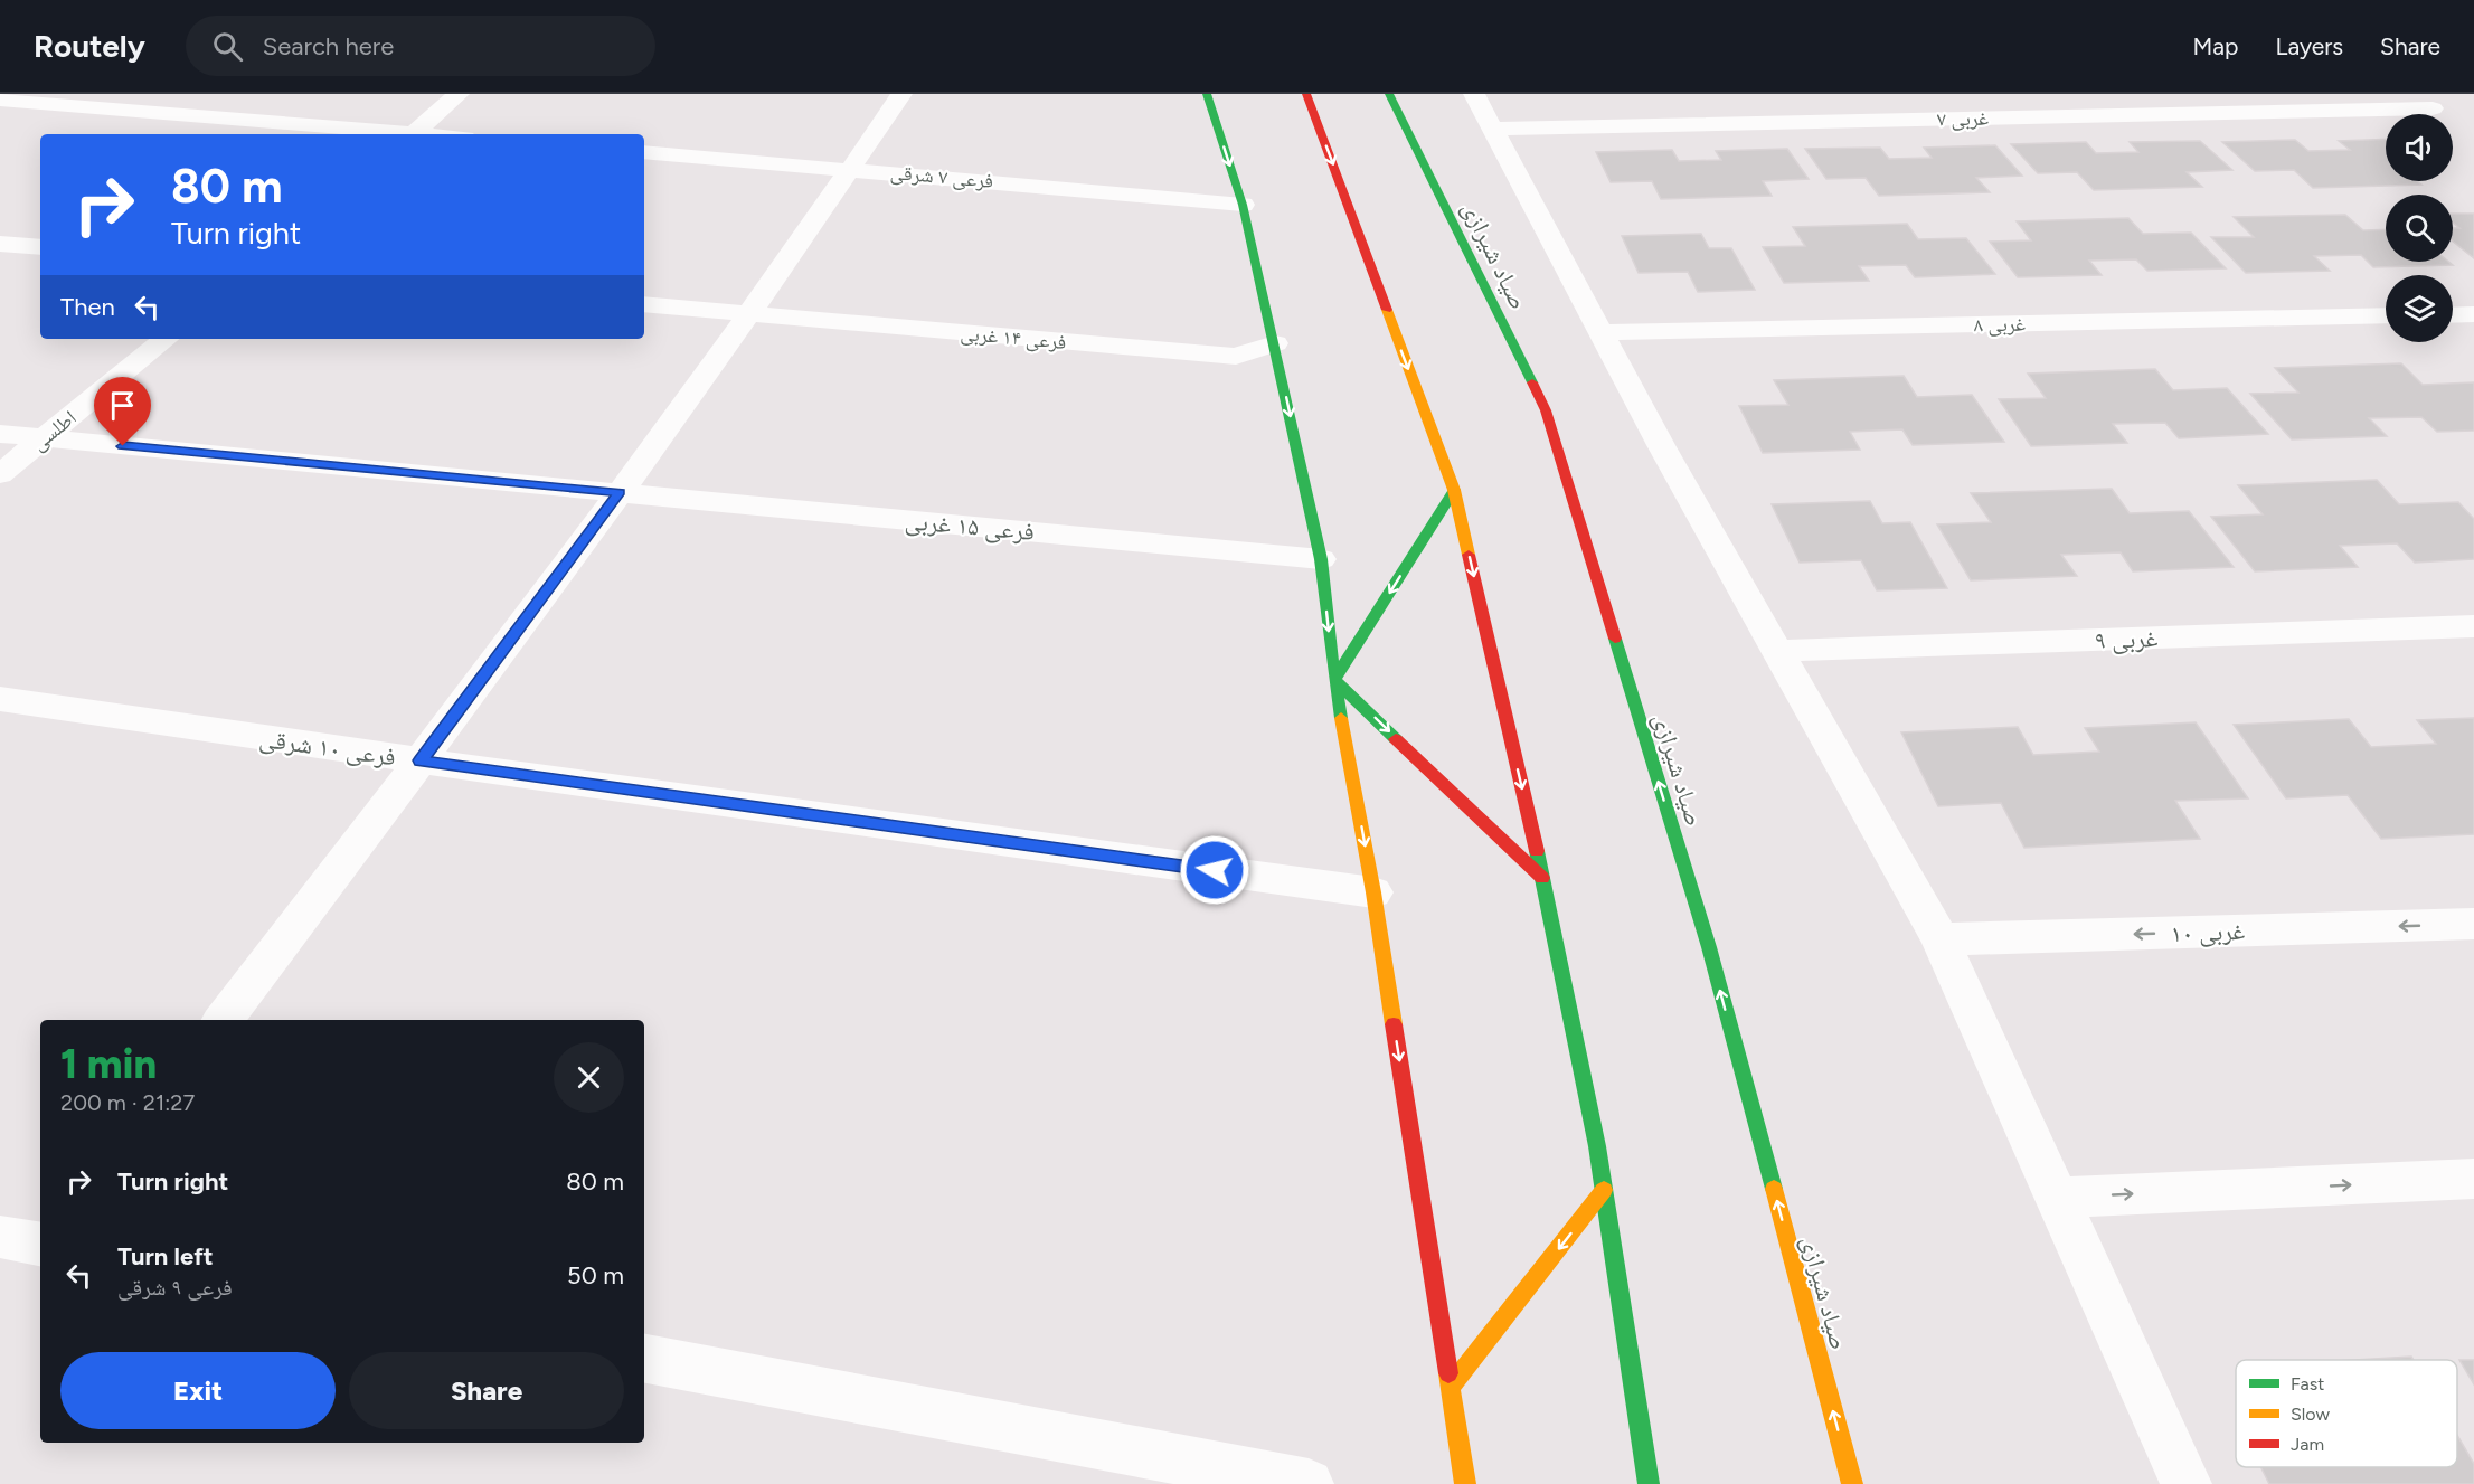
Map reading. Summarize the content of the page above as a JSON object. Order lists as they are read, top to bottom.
{
  "streets": {
    "main road": ["صیاد شیرازی"],
    "street": [
      "۷ غربی",
      "فرعی ۷ شرقی",
      "۸ غربی",
      "فرعی ۱۴ غربی",
      "اطلسی",
      "فرعی ۱۵ غربی",
      "۹ غربی",
      "فرعی ۱۰ شرقی",
      "۱۰ غربی"
    ]
  },
  "crossings": [
    ["اطلسی", "فرعی ۱۵ غربی"]
  ],
  "legend": ["Fast", "Slow", "Jam"],
  "page": {
    "header": "Routely",
    "search": "Search here",
    "nav": ["Map", "Layers", "Share"],
    "turn": ["80 m", "Turn right"],
    "then": "Then",
    "heading": ["1 min", "200 m · 21:27"],
    "list": [
      {
        "name": "Turn right",
        "value": "80 m"
      },
      {
        "name": "Turn left",
        "note": "فرعی ۹ شرقی",
        "value": "50 m"
      }
    ],
    "buttons": ["Exit", "Share"]
  }
}
